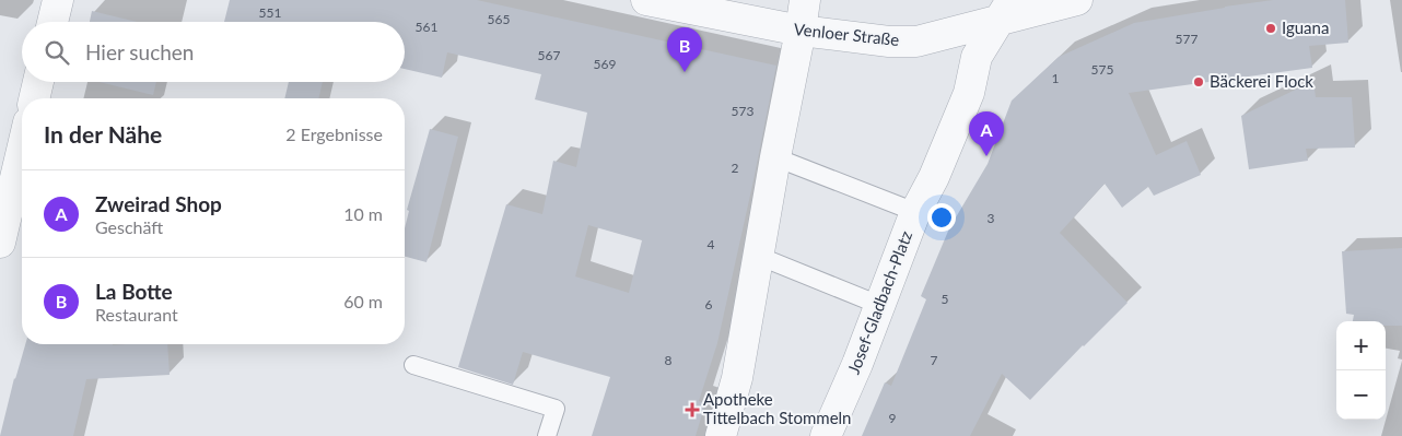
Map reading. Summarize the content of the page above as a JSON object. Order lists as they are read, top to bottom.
{
  "streets": {
    "street": ["Venloer Straße", "Josef-Gladbach-Platz"]
  },
  "crossings": [
    ["Venloer Straße", "Josef-Gladbach-Platz"]
  ],
  "places": {
    "other": ["Iguana", "Bäckerei Flock"],
    "health": ["Apotheke Tittelbach Stommeln"]
  },
  "house_numbers": [
    "551",
    "565",
    "561",
    "577",
    "567",
    "569",
    "575",
    "1",
    "573",
    "2",
    "3",
    "4",
    "5",
    "6",
    "8",
    "7",
    "9"
  ],
  "page": {
    "search": "Hier suchen",
    "pins": ["B", "A"],
    "heading": ["In der Nähe", "2 Ergebnisse"],
    "list": [
      {
        "mark": "A",
        "name": "Zweirad Shop",
        "note": "Geschäft",
        "value": "10 m"
      },
      {
        "mark": "B",
        "name": "La Botte",
        "note": "Restaurant",
        "value": "60 m"
      }
    ],
    "map_buttons": ["+", "−"]
  }
}
